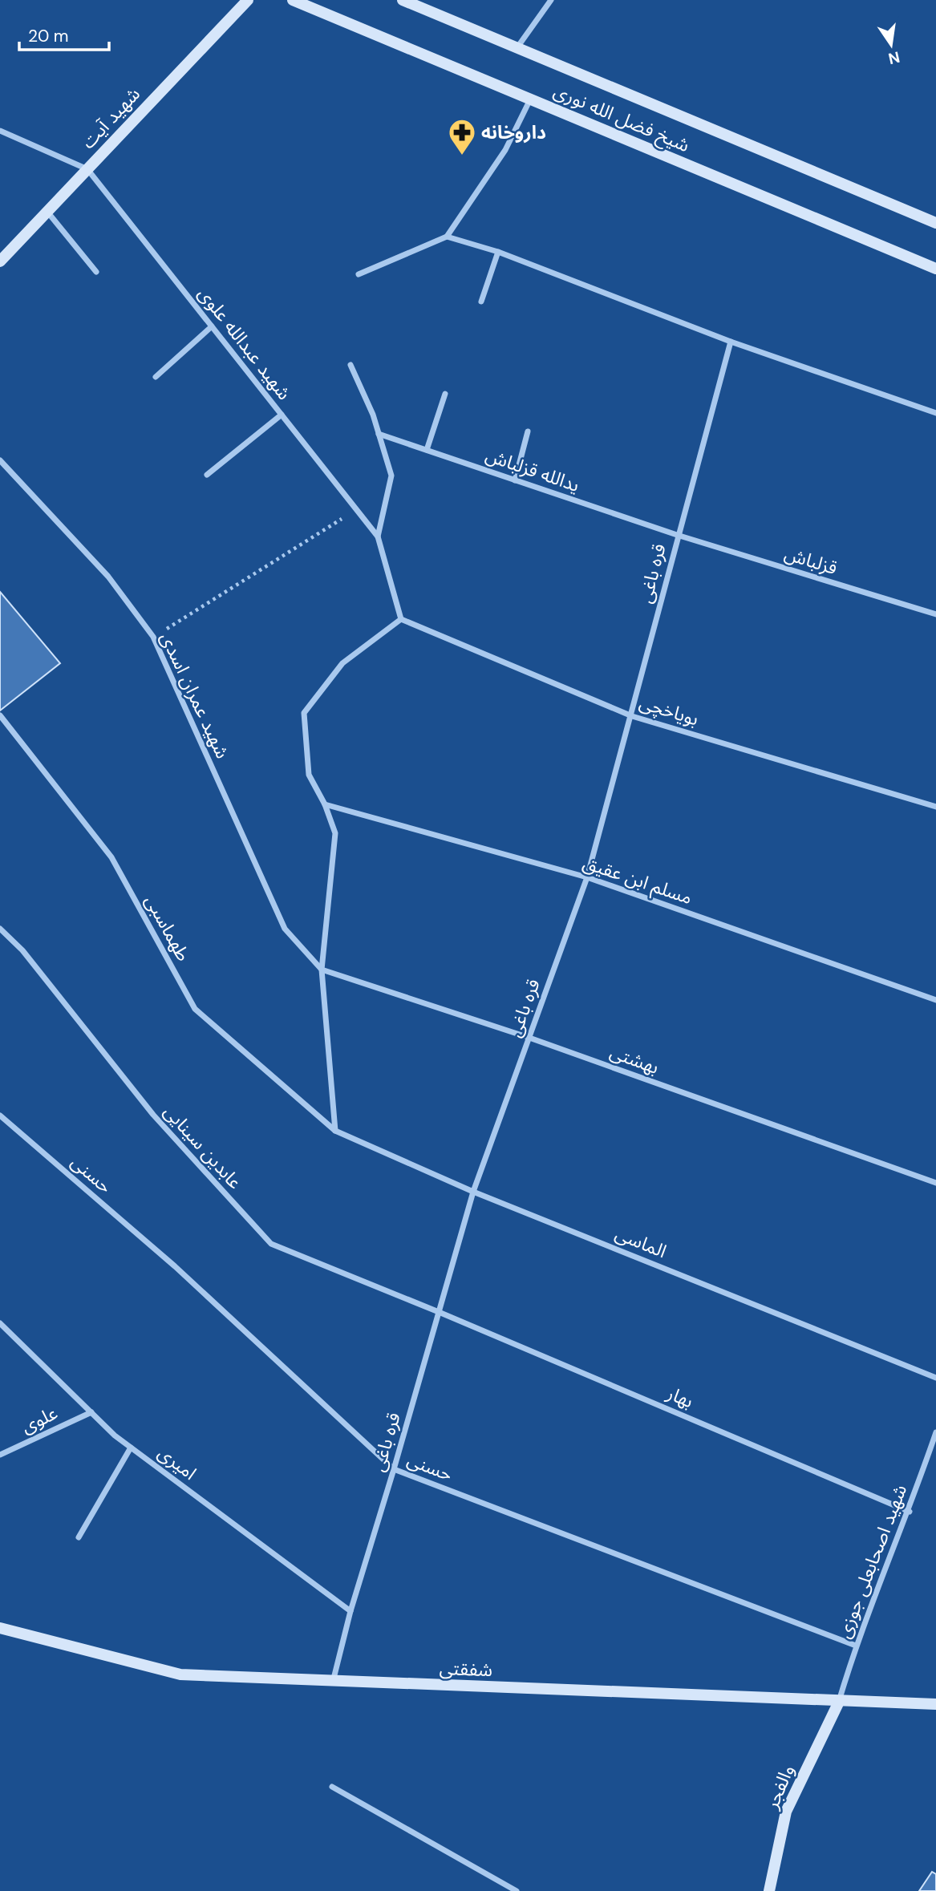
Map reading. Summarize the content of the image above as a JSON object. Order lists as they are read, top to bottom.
{
  "streets": {
    "main road": [
      "شهید آیت",
      "شیخ فضل الله نوری",
      "شفقتی",
      "والفجر"
    ],
    "street": [
      "شهید عبدالله علوی",
      "یدالله قزلباش",
      "قزلباش",
      "قره باغی",
      "شهید عمران اسدی",
      "بویاخچی",
      "مسلم ابن عقیق",
      "طهماسبی",
      "بهشتی",
      "عابدین سینایی",
      "حسنی",
      "الماسی",
      "بهار",
      "علوی",
      "امیری",
      "شهید اصحابعلی جوزی"
    ]
  },
  "crossings": [
    ["شهید آیت", "شهید عبدالله علوی"],
    ["یدالله قزلباش", "قزلباش"],
    ["یدالله قزلباش", "قره باغی"],
    ["قزلباش", "قره باغی"],
    ["قره باغی", "بویاخچی"],
    ["قره باغی", "مسلم ابن عقیق"],
    ["قره باغی", "بهشتی"],
    ["قره باغی", "عابدین سینایی"],
    ["قره باغی", "حسنی"],
    ["قره باغی", "الماسی"],
    ["قره باغی", "بهار"],
    ["قره باغی", "امیری"],
    ["قره باغی", "شفقتی"],
    ["شهید عمران اسدی", "بهشتی"],
    ["طهماسبی", "الماسی"],
    ["عابدین سینایی", "بهار"],
    ["حسنی", "شهید اصحابعلی جوزی"],
    ["بهار", "شهید اصحابعلی جوزی"],
    ["علوی", "امیری"],
    ["شهید اصحابعلی جوزی", "شفقتی"],
    ["شهید اصحابعلی جوزی", "والفجر"],
    ["شفقتی", "والفجر"]
  ],
  "places": {
    "pharmacy": ["داروخانه"]
  },
  "scale_bar": "20 m",
  "north": "bottom"
}
